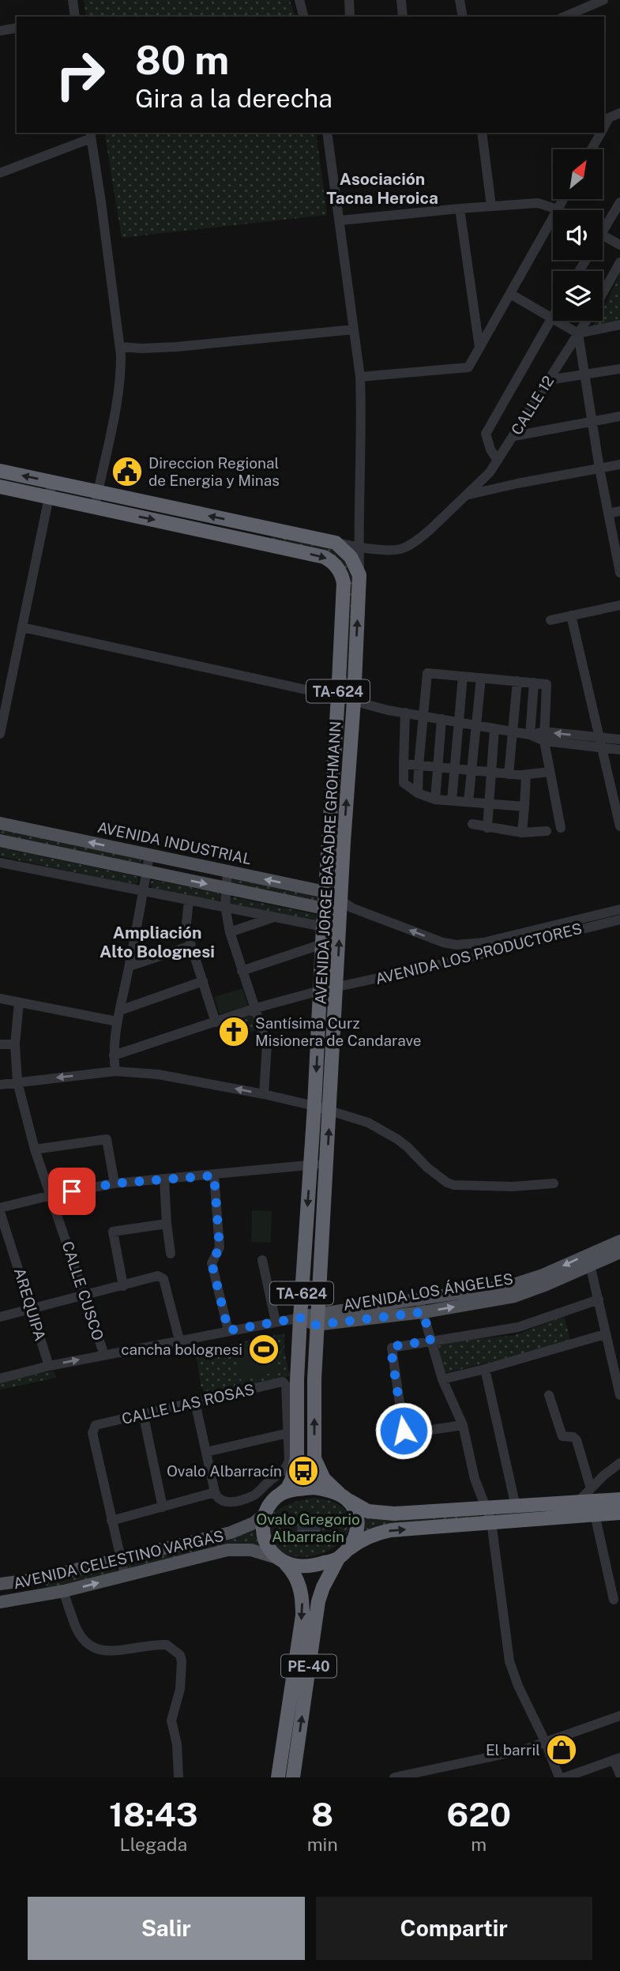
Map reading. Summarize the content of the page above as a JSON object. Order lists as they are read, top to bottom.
{
  "streets": {
    "highway": ["TA-624", "AVENIDA JORGE BASADRE GROHMANN", "PE-40"],
    "main road": ["AVENIDA INDUSTRIAL", "AVENIDA LOS ÁNGELES", "AVENIDA CELESTINO VARGAS"],
    "street": [
      "CALLE 12",
      "AVENIDA LOS PRODUCTORES",
      "CALLE CUSCO",
      "AREQUIPA",
      "CALLE LAS ROSAS"
    ]
  },
  "crossings": [
    ["AVENIDA INDUSTRIAL", "AVENIDA JORGE BASADRE GROHMANN"],
    ["AVENIDA INDUSTRIAL", "AVENIDA LOS PRODUCTORES"],
    ["AVENIDA JORGE BASADRE GROHMANN", "AVENIDA LOS PRODUCTORES"],
    ["AVENIDA JORGE BASADRE GROHMANN", "AVENIDA LOS ÁNGELES"],
    ["AVENIDA JORGE BASADRE GROHMANN", "CALLE LAS ROSAS"],
    ["AVENIDA JORGE BASADRE GROHMANN", "AVENIDA CELESTINO VARGAS"],
    ["AVENIDA JORGE BASADRE GROHMANN", "PE-40"],
    ["CALLE CUSCO", "AVENIDA LOS ÁNGELES"],
    ["AVENIDA LOS ÁNGELES", "AREQUIPA"],
    ["AVENIDA CELESTINO VARGAS", "PE-40"]
  ],
  "districts": ["Asociación Tacna Heroica", "Ampliación Alto Bolognesi"],
  "parks": ["Ovalo Gregorio Albarracín"],
  "places": {
    "public building": ["Direccion Regional de Energia y Minas"],
    "church": ["Santísima Curz Misionera de Candarave"],
    "sports": ["cancha bolognesi"],
    "bus stop": ["Ovalo Albarracín"],
    "shop": ["El barril"]
  },
  "north": "top right",
  "page": {
    "turn": ["80 m", "Gira a la derecha"],
    "eta": [
      "18:43",
      "Llegada",
      "8",
      "min",
      "620",
      "m"
    ],
    "buttons": ["Salir", "Compartir"]
  }
}
